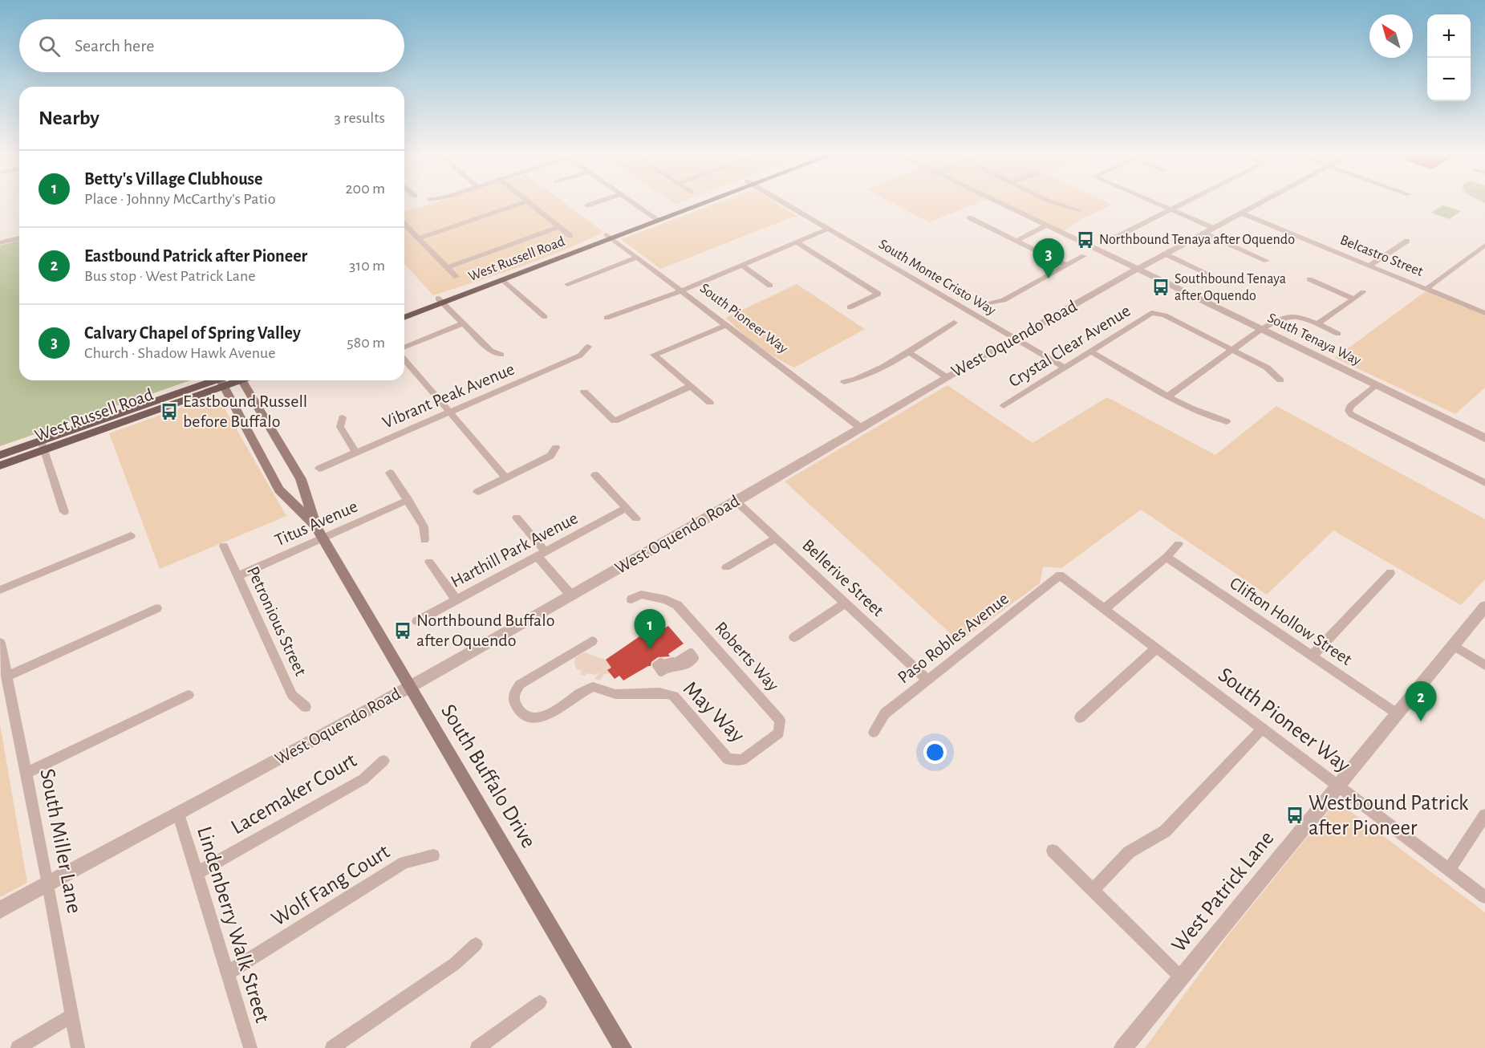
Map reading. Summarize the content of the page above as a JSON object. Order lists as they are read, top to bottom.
{
  "streets": {
    "main road": ["West Russell Road", "South Buffalo Drive"],
    "street": [
      "Belcastro Street",
      "South Monte Cristo Way",
      "South Pioneer Way",
      "West Oquendo Road",
      "South Tenaya Way",
      "Crystal Clear Avenue",
      "Vibrant Peak Avenue",
      "Titus Avenue",
      "Harthill Park Avenue",
      "Bellerive Street",
      "Petronious Street",
      "Clifton Hollow Street",
      "Paso Robles Avenue",
      "Roberts Way",
      "May Way",
      "Lacemaker Court",
      "South Miller Lane",
      "Wolf Fang Court",
      "West Patrick Lane",
      "Lindenberry Walk Street"
    ]
  },
  "crossings": [
    ["Belcastro Street", "West Oquendo Road"],
    ["West Russell Road", "South Pioneer Way"],
    ["South Monte Cristo Way", "West Oquendo Road"],
    ["South Monte Cristo Way", "Crystal Clear Avenue"],
    ["South Pioneer Way", "West Oquendo Road"],
    ["South Pioneer Way", "Paso Robles Avenue"],
    ["South Pioneer Way", "West Patrick Lane"],
    ["West Oquendo Road", "South Tenaya Way"],
    ["West Oquendo Road", "Bellerive Street"],
    ["West Oquendo Road", "South Buffalo Drive"],
    ["West Oquendo Road", "South Miller Lane"],
    ["West Oquendo Road", "Lindenberry Walk Street"],
    ["Titus Avenue", "Petronious Street"],
    ["Titus Avenue", "South Buffalo Drive"],
    ["Bellerive Street", "Paso Robles Avenue"],
    ["Clifton Hollow Street", "West Patrick Lane"],
    ["Roberts Way", "May Way"],
    ["Lacemaker Court", "Lindenberry Walk Street"],
    ["Wolf Fang Court", "Lindenberry Walk Street"]
  ],
  "places": {
    "bus stop": [
      "Northbound Tenaya after Oquendo",
      "Southbound Tenaya after Oquendo",
      "Eastbound Russell before Buffalo",
      "Northbound Buffalo after Oquendo",
      "Westbound Patrick after Pioneer"
    ]
  },
  "north": "top left",
  "page": {
    "map_buttons": ["+", "−"],
    "search": "Search here",
    "heading": ["Nearby", "3 results"],
    "list": [
      {
        "mark": "1",
        "name": "Betty's Village Clubhouse",
        "note": "Place · Johnny McCarthy's Patio",
        "value": "200 m"
      },
      {
        "mark": "2",
        "name": "Eastbound Patrick after Pioneer",
        "note": "Bus stop · West Patrick Lane",
        "value": "310 m"
      },
      {
        "mark": "3",
        "name": "Calvary Chapel of Spring Valley",
        "note": "Church · Shadow Hawk Avenue",
        "value": "580 m"
      }
    ],
    "pins": ["3", "1", "2"]
  }
}
